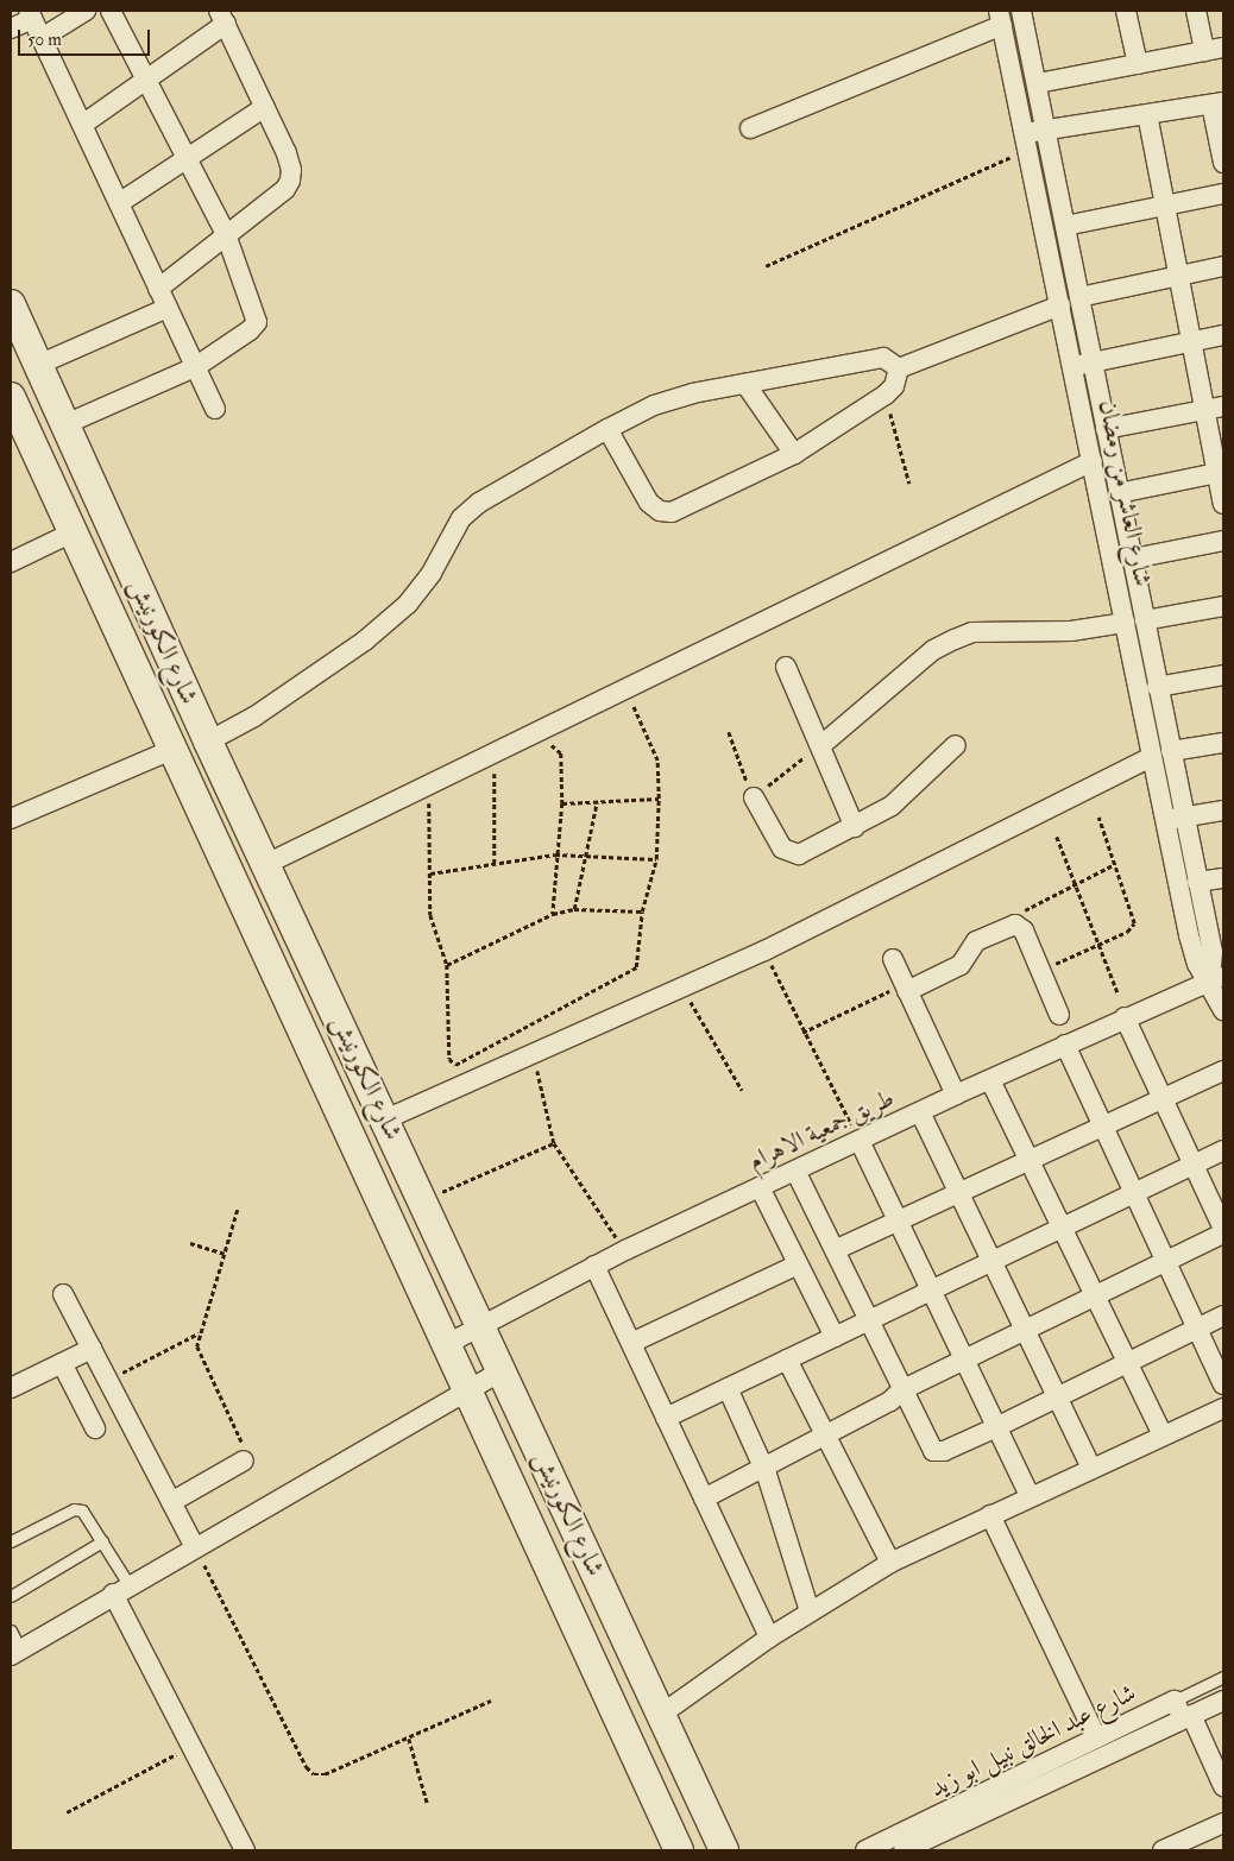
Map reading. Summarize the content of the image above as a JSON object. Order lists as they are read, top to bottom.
{
  "streets": {
    "main road": ["شارع الكورنيش"],
    "street": ["شارع العاشر من رمضان", "طريق جمعية الاهرام", "شارع عبد الخالق نبيل ابو زيد"]
  },
  "crossings": [
    ["شارع العاشر من رمضان", "طريق جمعية الاهرام"],
    ["شارع الكورنيش", "طريق جمعية الاهرام"]
  ],
  "scale_bar": "50 m"
}
